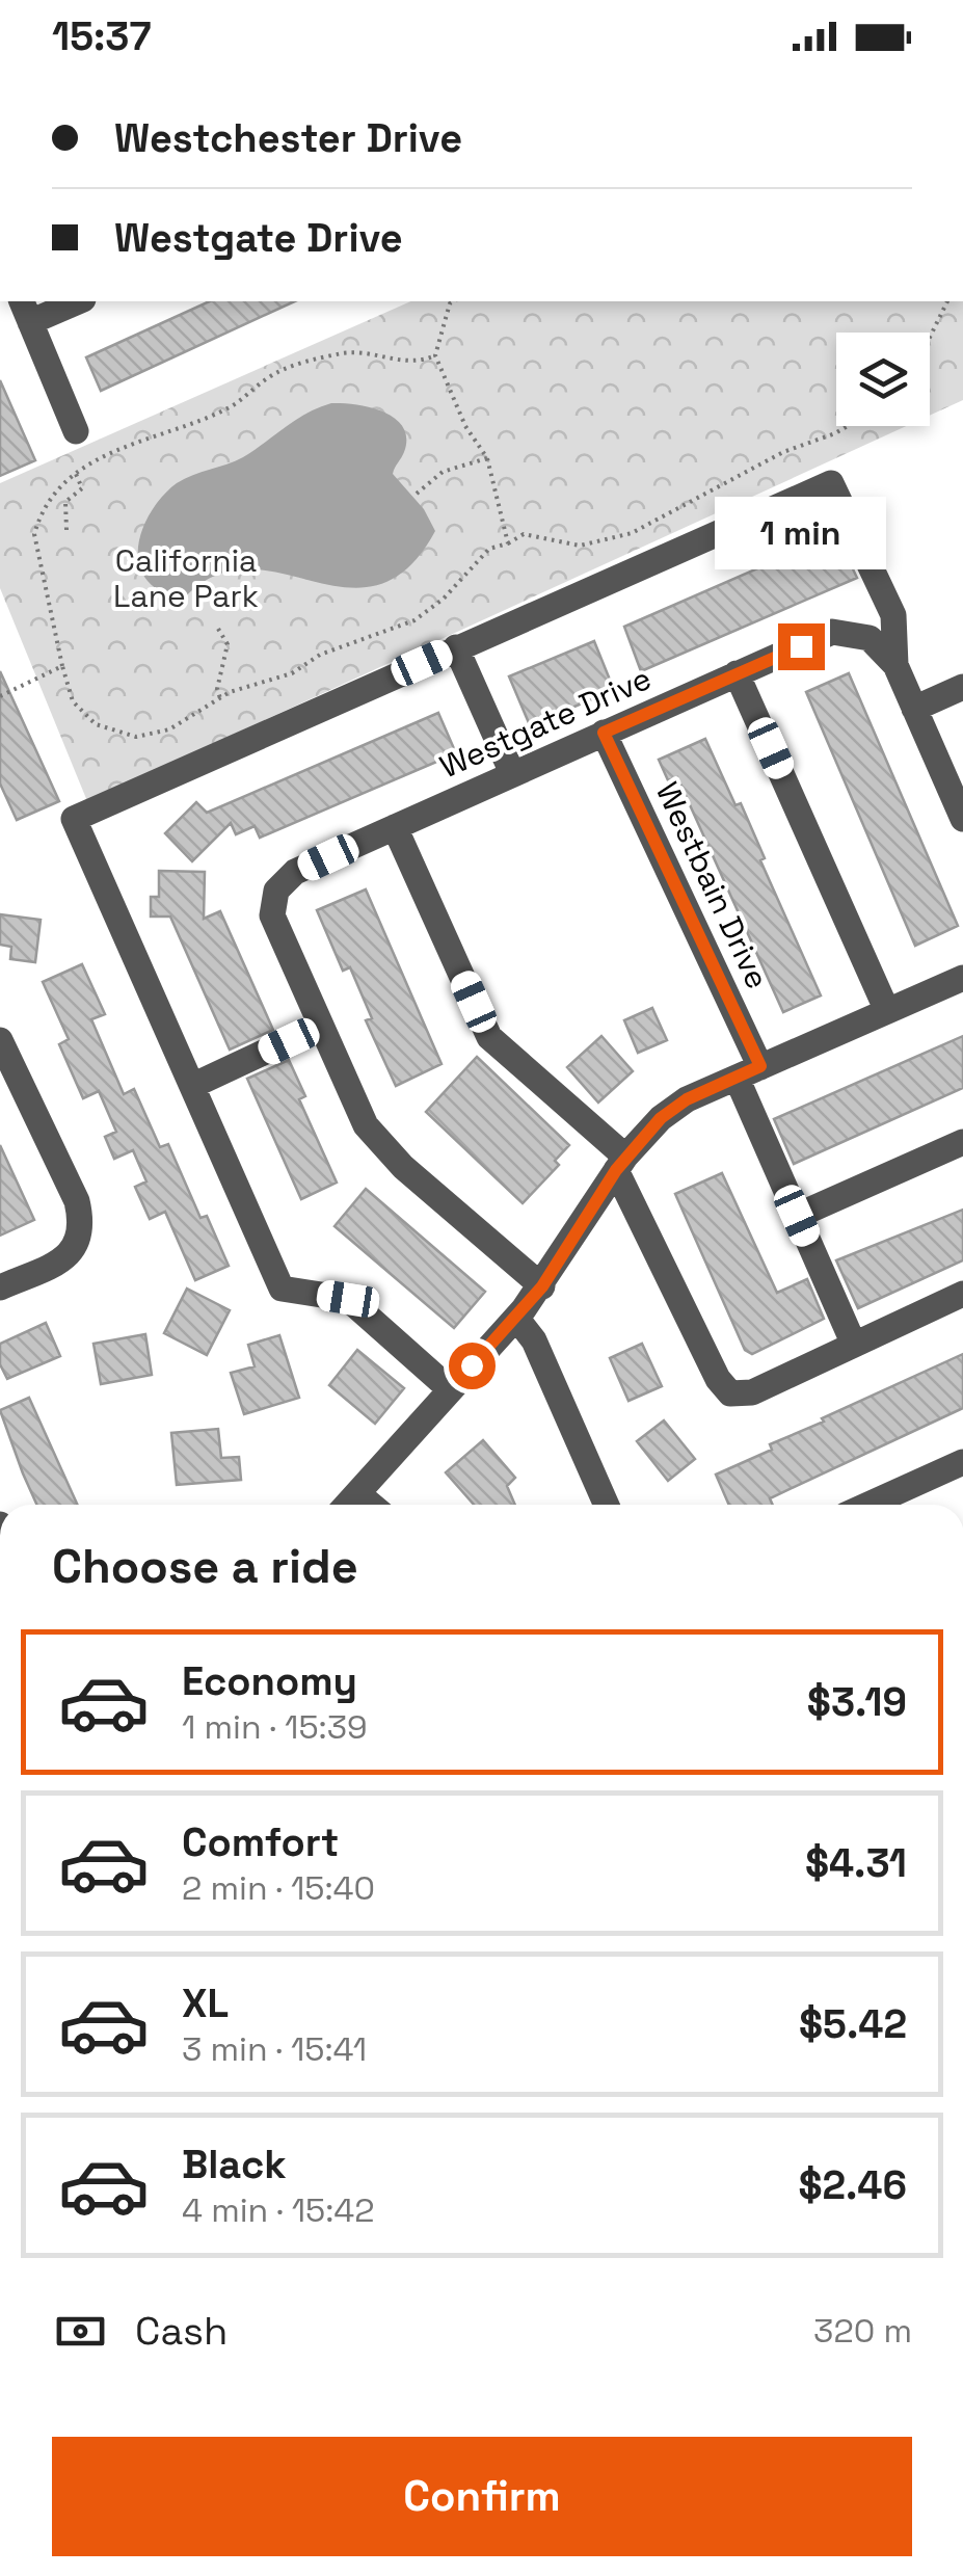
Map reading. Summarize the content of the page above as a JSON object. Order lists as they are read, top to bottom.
{
  "streets": {
    "street": ["Westgate Drive", "Westbain Drive"]
  },
  "crossings": [
    ["Westgate Drive", "Westbain Drive"]
  ],
  "parks": ["California Lane Park"],
  "page": {
    "status": "15:37",
    "banner": ["Westchester Drive", "Westgate Drive"],
    "bubble": "1 min",
    "heading": "Choose a ride",
    "list": [
      {
        "name": "Economy",
        "note": "1 min · 15:39",
        "value": "$3.19"
      },
      {
        "name": "Comfort",
        "note": "2 min · 15:40",
        "value": "$4.31"
      },
      {
        "name": "XL",
        "note": "3 min · 15:41",
        "value": "$5.42"
      },
      {
        "name": "Black",
        "note": "4 min · 15:42",
        "value": "$2.46"
      }
    ],
    "pay": ["Cash", "320 m"],
    "buttons": "Confirm"
  }
}
